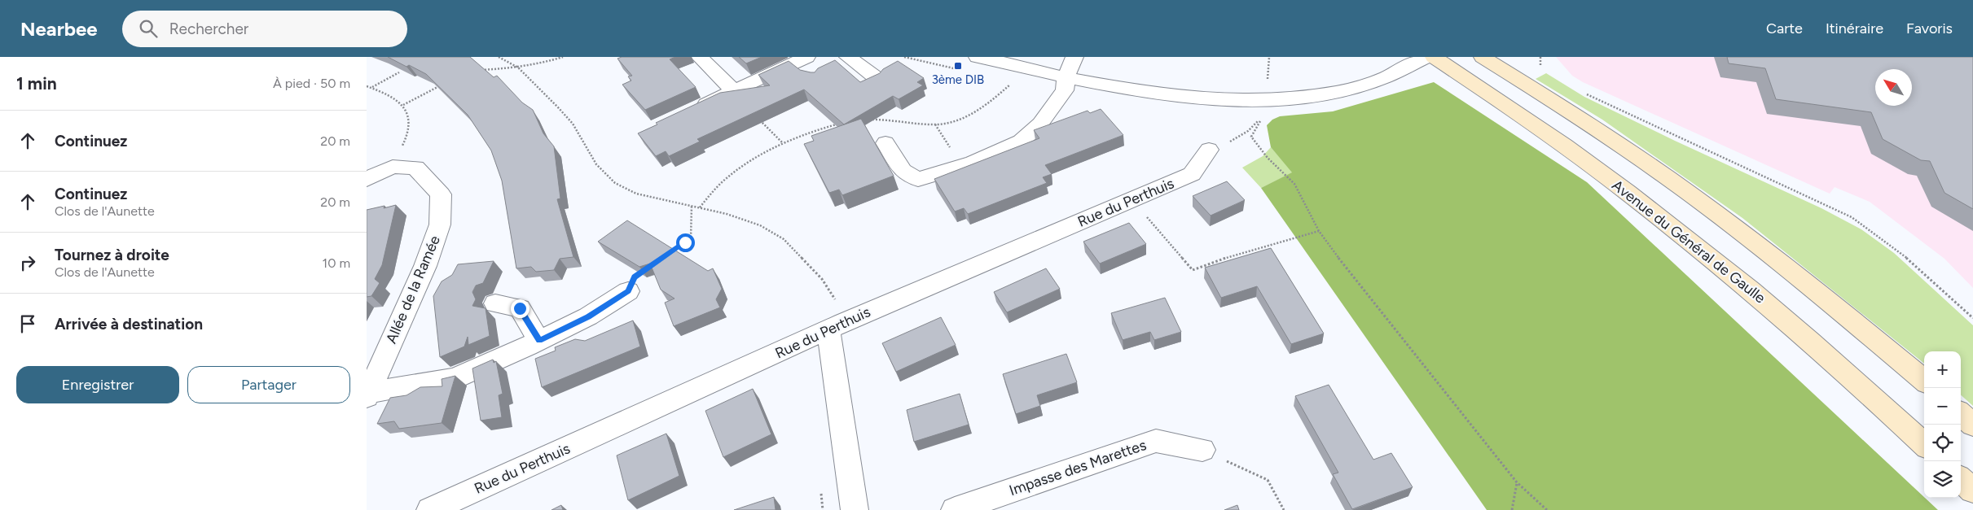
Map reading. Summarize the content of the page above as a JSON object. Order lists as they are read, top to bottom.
{
  "streets": {
    "main road": ["Avenue du Général de Gaulle"],
    "street": ["Rue du Perthuis", "Allée de la Ramée", "Impasse des Marettes"]
  },
  "places": {
    "transit": ["3ème DIB"]
  },
  "north": "top left",
  "page": {
    "header": "Nearbee",
    "search": "Rechercher",
    "nav": ["Carte", "Itinéraire", "Favoris"],
    "heading": ["1 min", "À pied · 50 m"],
    "list": [
      ["Continuez", "20 m"],
      ["Continuez", "Clos de l'Aunette", "20 m"],
      ["Tournez à droite", "Clos de l'Aunette", "10 m"],
      "Arrivée à destination"
    ],
    "map_buttons": ["+", "−"],
    "buttons": ["Enregistrer", "Partager"]
  }
}
